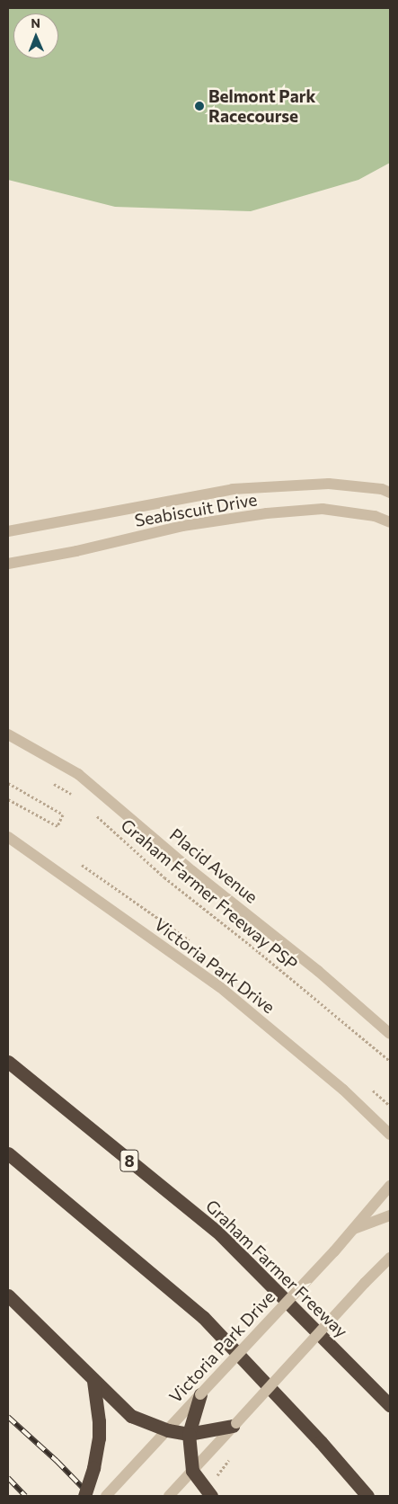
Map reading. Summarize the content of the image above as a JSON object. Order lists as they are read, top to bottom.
{
  "streets": {
    "highway": ["8", "Graham Farmer Freeway"],
    "street": ["Seabiscuit Drive", "Placid Avenue", "Victoria Park Drive"],
    "path": ["Graham Farmer Freeway PSP"]
  },
  "places": ["Belmont Park Racecourse"],
  "north": "top"
}
